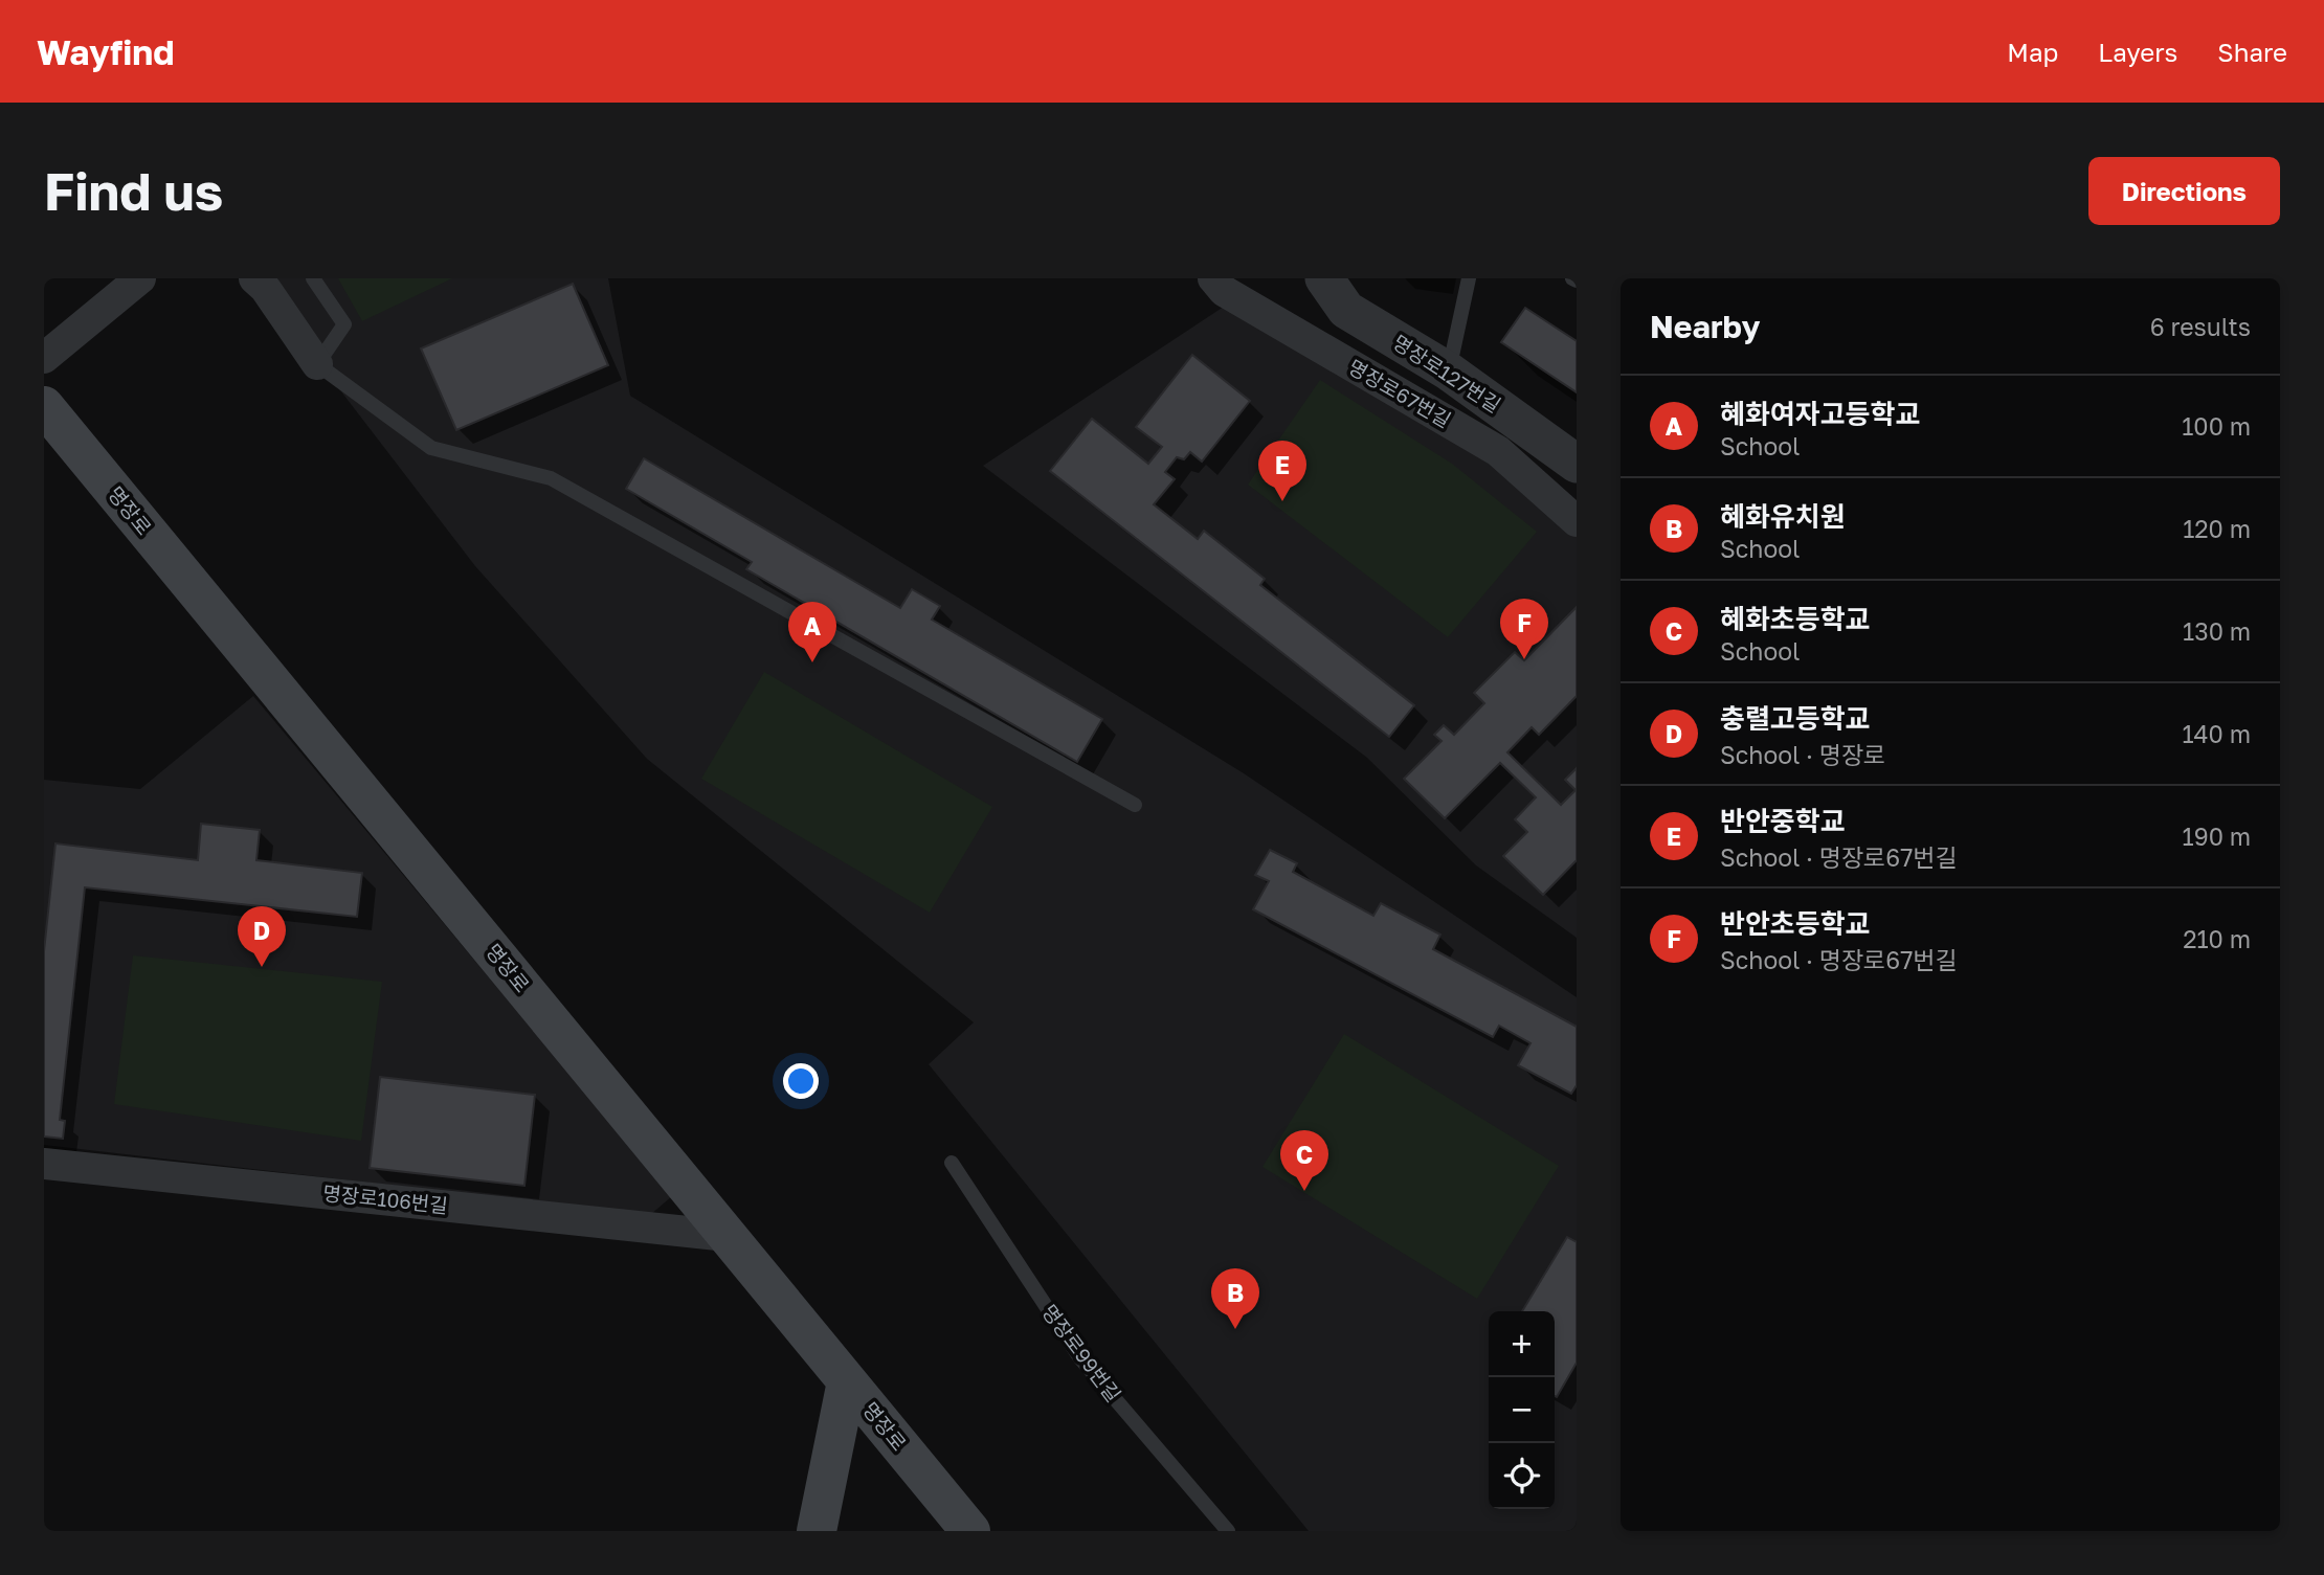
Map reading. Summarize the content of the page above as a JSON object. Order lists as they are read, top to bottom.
{
  "streets": {
    "main road": ["명장로"],
    "street": ["명장로127번길", "명장로67번길", "명장로106번길"],
    "lane": ["명장로99번길"]
  },
  "crossings": [
    ["명장로", "명장로106번길"]
  ],
  "page": {
    "header": "Wayfind",
    "nav": ["Map", "Layers", "Share"],
    "buttons": "Directions",
    "title": "Find us",
    "heading": ["Nearby", "6 results"],
    "list": [
      {
        "mark": "A",
        "name": "혜화여자고등학교",
        "note": "School",
        "value": "100 m"
      },
      {
        "mark": "B",
        "name": "혜화유치원",
        "note": "School",
        "value": "120 m"
      },
      {
        "mark": "C",
        "name": "혜화초등학교",
        "note": "School",
        "value": "130 m"
      },
      {
        "mark": "D",
        "name": "충렬고등학교",
        "note": "School · 명장로",
        "value": "140 m"
      },
      {
        "mark": "E",
        "name": "반안중학교",
        "note": "School · 명장로67번길",
        "value": "190 m"
      },
      {
        "mark": "F",
        "name": "반안초등학교",
        "note": "School · 명장로67번길",
        "value": "210 m"
      }
    ],
    "pins": [
      "E",
      "F",
      "A",
      "D",
      "C",
      "B"
    ],
    "map_buttons": ["+", "−"]
  }
}
